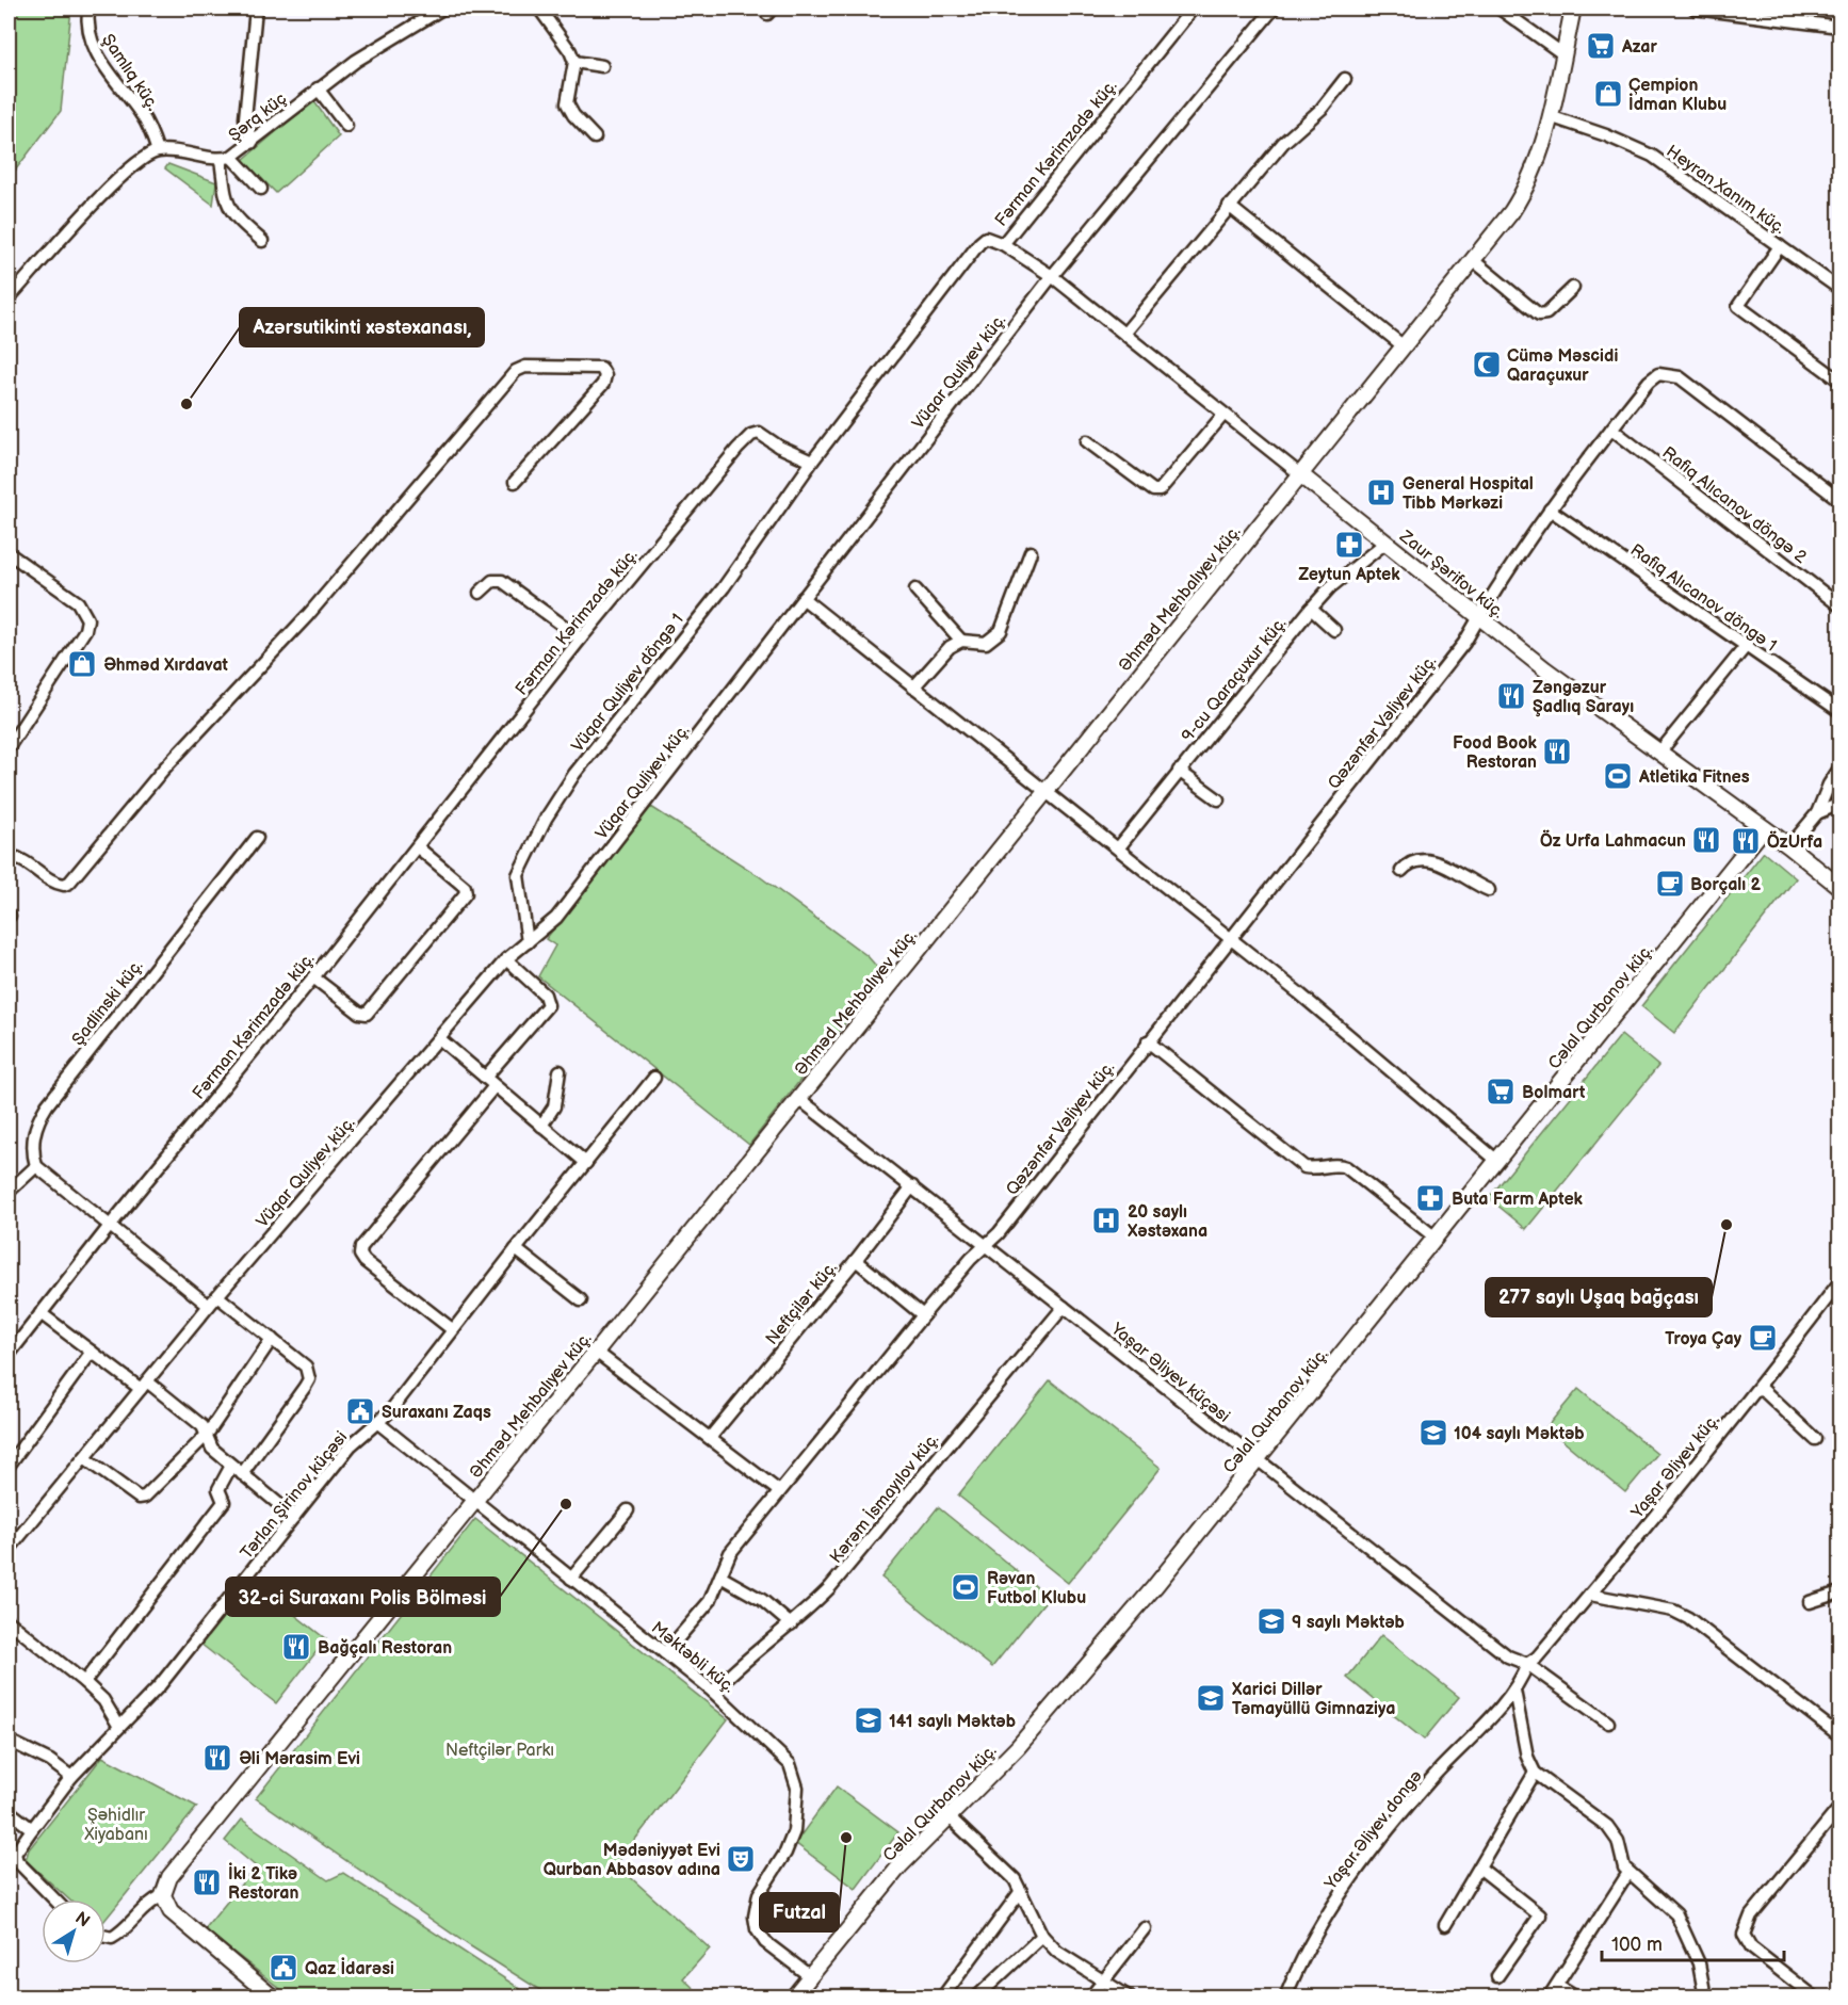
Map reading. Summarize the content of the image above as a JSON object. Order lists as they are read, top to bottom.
{
  "streets": {
    "street": [
      "Şamlıq küç.",
      "Şərq küç",
      "Fərman Kərimzadə küç.",
      "Heyran Xanım küç.",
      "Vüqar Quliyev küç.",
      "Rafiq Alıcanov döngə 2",
      "Zaur Şərifov küç.",
      "Rafiq Alıcanov döngə 1",
      "Əhməd Mehbalıyev küç.",
      "9-cu Qaraçuxur küç.",
      "Vüqar Quliyev döngə 1",
      "Qəzənfər Vəliyev küç.",
      "Şadlinski küç.",
      "Cəlal Qurbanov küç.",
      "Neftçilər küç.",
      "Yaşar Əliyev küçəsi",
      "Yaşar Əliyev küç.",
      "Tərlan Şirinov küçəsi",
      "Kərəm İsmayılov küç.",
      "Məktəbli küç.",
      "Yaşar Əliyev dongə"
    ]
  },
  "crossings": [
    ["Şamlıq küç.", "Şərq küç"],
    ["Fərman Kərimzadə küç.", "Zaur Şərifov küç."],
    ["Fərman Kərimzadə küç.", "Vüqar Quliyev döngə 1"],
    ["Heyran Xanım küç.", "Əhməd Mehbalıyev küç."],
    ["Vüqar Quliyev küç.", "Zaur Şərifov küç."],
    ["Vüqar Quliyev küç.", "Vüqar Quliyev döngə 1"],
    ["Rafiq Alıcanov döngə 2", "Qəzənfər Vəliyev küç."],
    ["Zaur Şərifov küç.", "Əhməd Mehbalıyev küç."],
    ["Zaur Şərifov küç.", "9-cu Qaraçuxur küç."],
    ["Zaur Şərifov küç.", "Qəzənfər Vəliyev küç."],
    ["Zaur Şərifov küç.", "Cəlal Qurbanov küç."],
    ["Rafiq Alıcanov döngə 1", "Qəzənfər Vəliyev küç."],
    ["Əhməd Mehbalıyev küç.", "Yaşar Əliyev küçəsi"],
    ["Əhməd Mehbalıyev küç.", "Məktəbli küç."],
    ["Qəzənfər Vəliyev küç.", "Yaşar Əliyev küçəsi"],
    ["Qəzənfər Vəliyev küç.", "Məktəbli küç."],
    ["Cəlal Qurbanov küç.", "Yaşar Əliyev küçəsi"],
    ["Cəlal Qurbanov küç.", "Məktəbli küç."],
    ["Neftçilər küç.", "Yaşar Əliyev küçəsi"],
    ["Yaşar Əliyev küçəsi", "Yaşar Əliyev küç."],
    ["Yaşar Əliyev küçəsi", "Kərəm İsmayılov küç."],
    ["Yaşar Əliyev küçəsi", "Yaşar Əliyev dongə"],
    ["Yaşar Əliyev küç.", "Yaşar Əliyev dongə"],
    ["Tərlan Şirinov küçəsi", "Məktəbli küç."],
    ["Kərəm İsmayılov küç.", "Məktəbli küç."]
  ],
  "parks": ["Neftçilər Parkı", "Şəhidlır Xiyabanı"],
  "places": {
    "supermarket": ["Azar", "Bolmart"],
    "shop": ["Çempion İdman Klubu", "Əhməd Xırdavat"],
    "mosque": ["Cümə Məscidi Qaraçuxur"],
    "other": [
      "Azərsutikinti xəstəxanası,",
      "277 saylı Uşaq bağçası",
      "32-ci Suraxanı Polis Bölməsi",
      "Futzal"
    ],
    "hospital": ["General Hospital Tibb Mərkəzi", "20 saylı Xəstəxana"],
    "pharmacy": ["Zeytun Aptek", "Buta Farm Aptek"],
    "restaurant": [
      "Zəngəzur Şadlıq Sarayı",
      "Food Book Restoran",
      "Öz Urfa Lahmacun",
      "ÖzUrfa",
      "Bağçalı Restoran",
      "Əli Mərasim Evi",
      "İki 2 Tikə Restoran"
    ],
    "sports": ["Atletika Fitnes", "Rəvan Futbol Klubu"],
    "cafe": ["Borçalı 2", "Troya Çay"],
    "public building": ["Suraxanı Zaqs", "Qaz İdarəsi"],
    "school or university": [
      "104 saylı Məktəb",
      "9 saylı Məktəb",
      "Xarici Dillər Təmayüllü Gimnaziya",
      "141 saylı Məktəb"
    ],
    "theatre": ["Mədəniyyət Evi Qurban Abbasov adına"]
  },
  "scale_bar": "100 m",
  "north": "top right"
}
